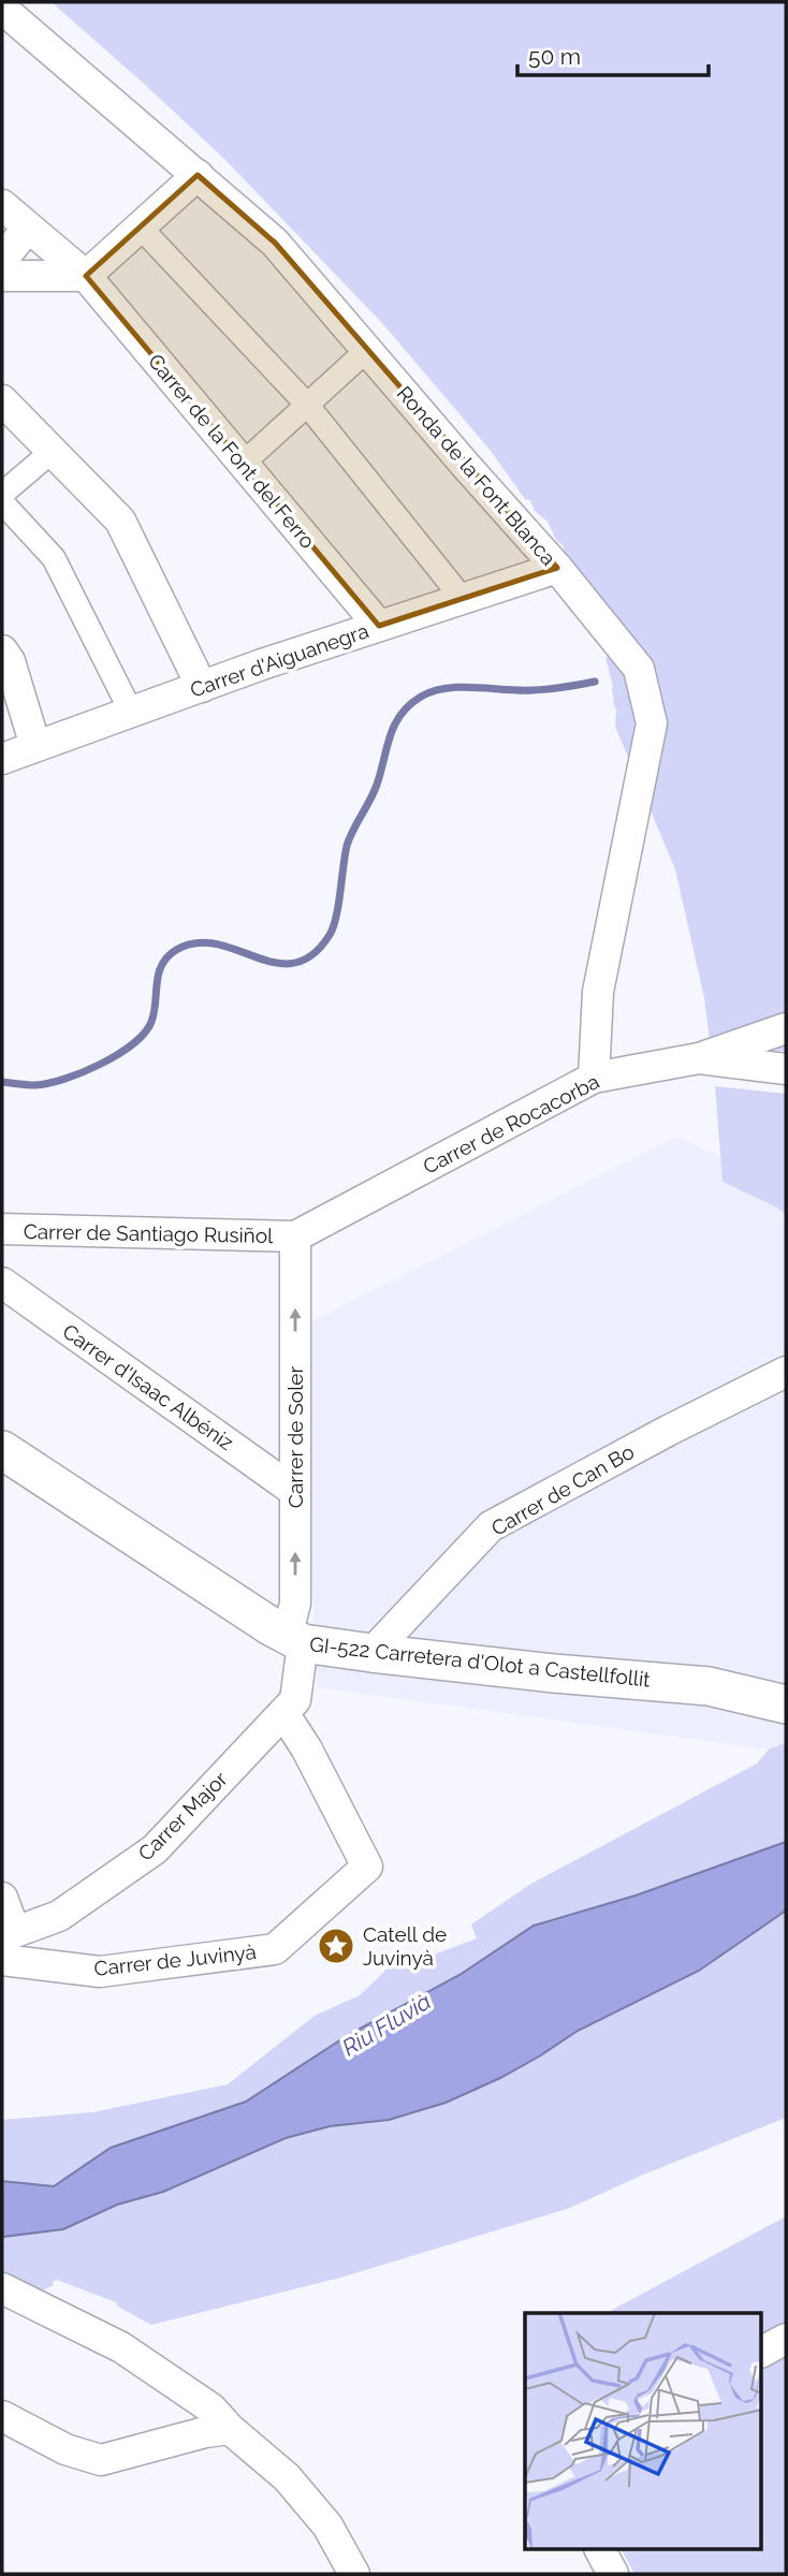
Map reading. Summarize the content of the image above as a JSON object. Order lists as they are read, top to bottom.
{
  "streets": {
    "street": [
      "Carrer de la Font del Ferro",
      "Ronda de la Font Blanca",
      "Carrer d'Aiguanegra",
      "Carrer de Rocacorba",
      "Carrer de Santiago Rusiñol",
      "Carrer d'Isaac Albéniz",
      "Carrer de Soler",
      "Carrer de Can Bo",
      "GI-522 Carretera d'Olot a Castellfollit",
      "Carrer Major",
      "Carrer de Juvinyà"
    ]
  },
  "crossings": [
    ["Carrer de la Font del Ferro", "Carrer d'Aiguanegra"],
    ["Ronda de la Font Blanca", "Carrer d'Aiguanegra"],
    ["Ronda de la Font Blanca", "Carrer de Rocacorba"],
    ["Carrer de Rocacorba", "Carrer de Santiago Rusiñol"],
    ["Carrer de Rocacorba", "Carrer de Soler"],
    ["Carrer de Santiago Rusiñol", "Carrer de Soler"],
    ["Carrer d'Isaac Albéniz", "Carrer de Soler"],
    ["Carrer de Soler", "GI-522 Carretera d'Olot a Castellfollit"],
    ["Carrer de Soler", "Carrer Major"],
    ["Carrer de Can Bo", "GI-522 Carretera d'Olot a Castellfollit"],
    ["GI-522 Carretera d'Olot a Castellfollit", "Carrer Major"],
    ["Carrer Major", "Carrer de Juvinyà"]
  ],
  "one_way": ["Carrer de Soler"],
  "water": ["Riu Fluvià"],
  "places": {
    "place": ["Catell de Juvinyà"]
  },
  "scale_bar": "50 m"
}
